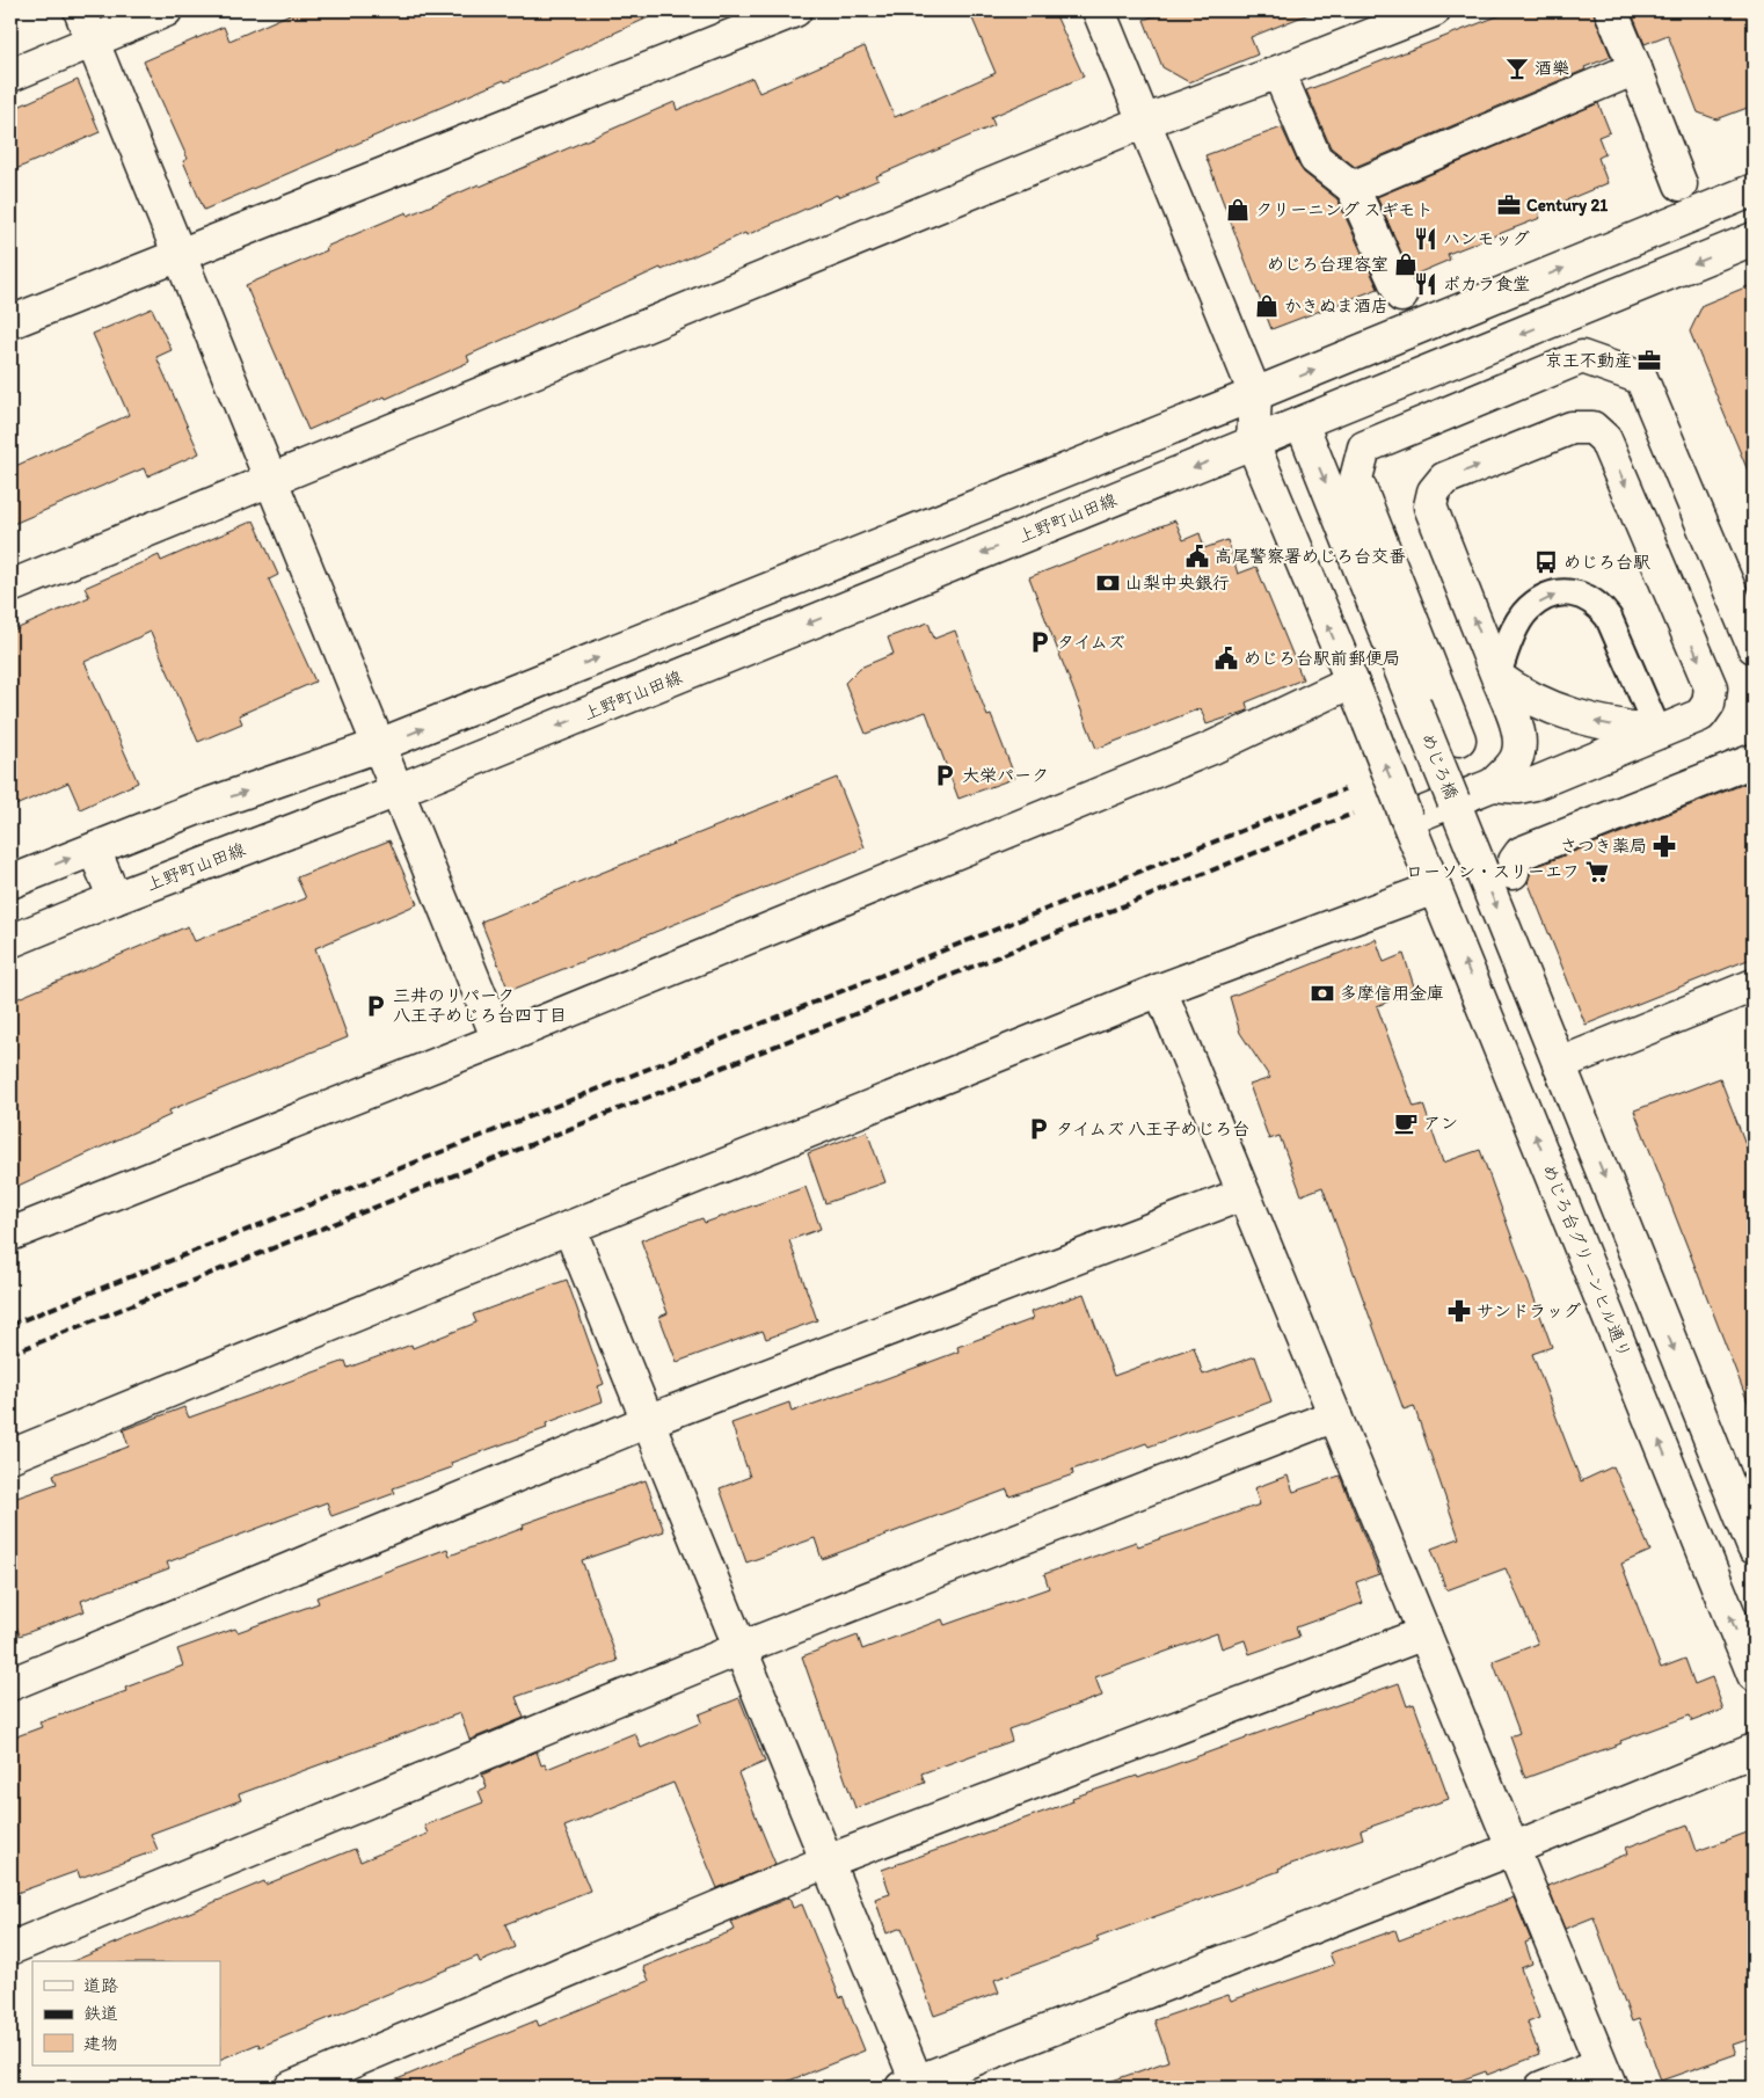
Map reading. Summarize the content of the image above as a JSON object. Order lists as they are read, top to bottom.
{
  "streets": {
    "street": ["上野町山田線", "めじろ橋", "めじろ台グリーンヒル通り"]
  },
  "places": {
    "bar": ["酒樂"],
    "office": ["Century 21", "京王不動産"],
    "shop": ["クリーニング スギモト", "めじろ台理容室", "かきぬま酒店"],
    "restaurant": ["ハンモッグ", "ポカラ食堂"],
    "public building": ["高尾警察署めじろ台交番", "めじろ台駅前郵便局"],
    "bus stop": ["めじろ台駅"],
    "bank": ["山梨中央銀行", "多摩信用金庫"],
    "parking": [
      "タイムズ",
      "大栄パーク",
      "三井のリパーク 八王子めじろ台四丁目",
      "タイムズ 八王子めじろ台"
    ],
    "pharmacy": ["さつき薬局", "サンドラッグ"],
    "supermarket": ["ローソン・スリーエフ"],
    "cafe": ["アン"]
  },
  "legend": ["道路", "鉄道", "建物"]
}
